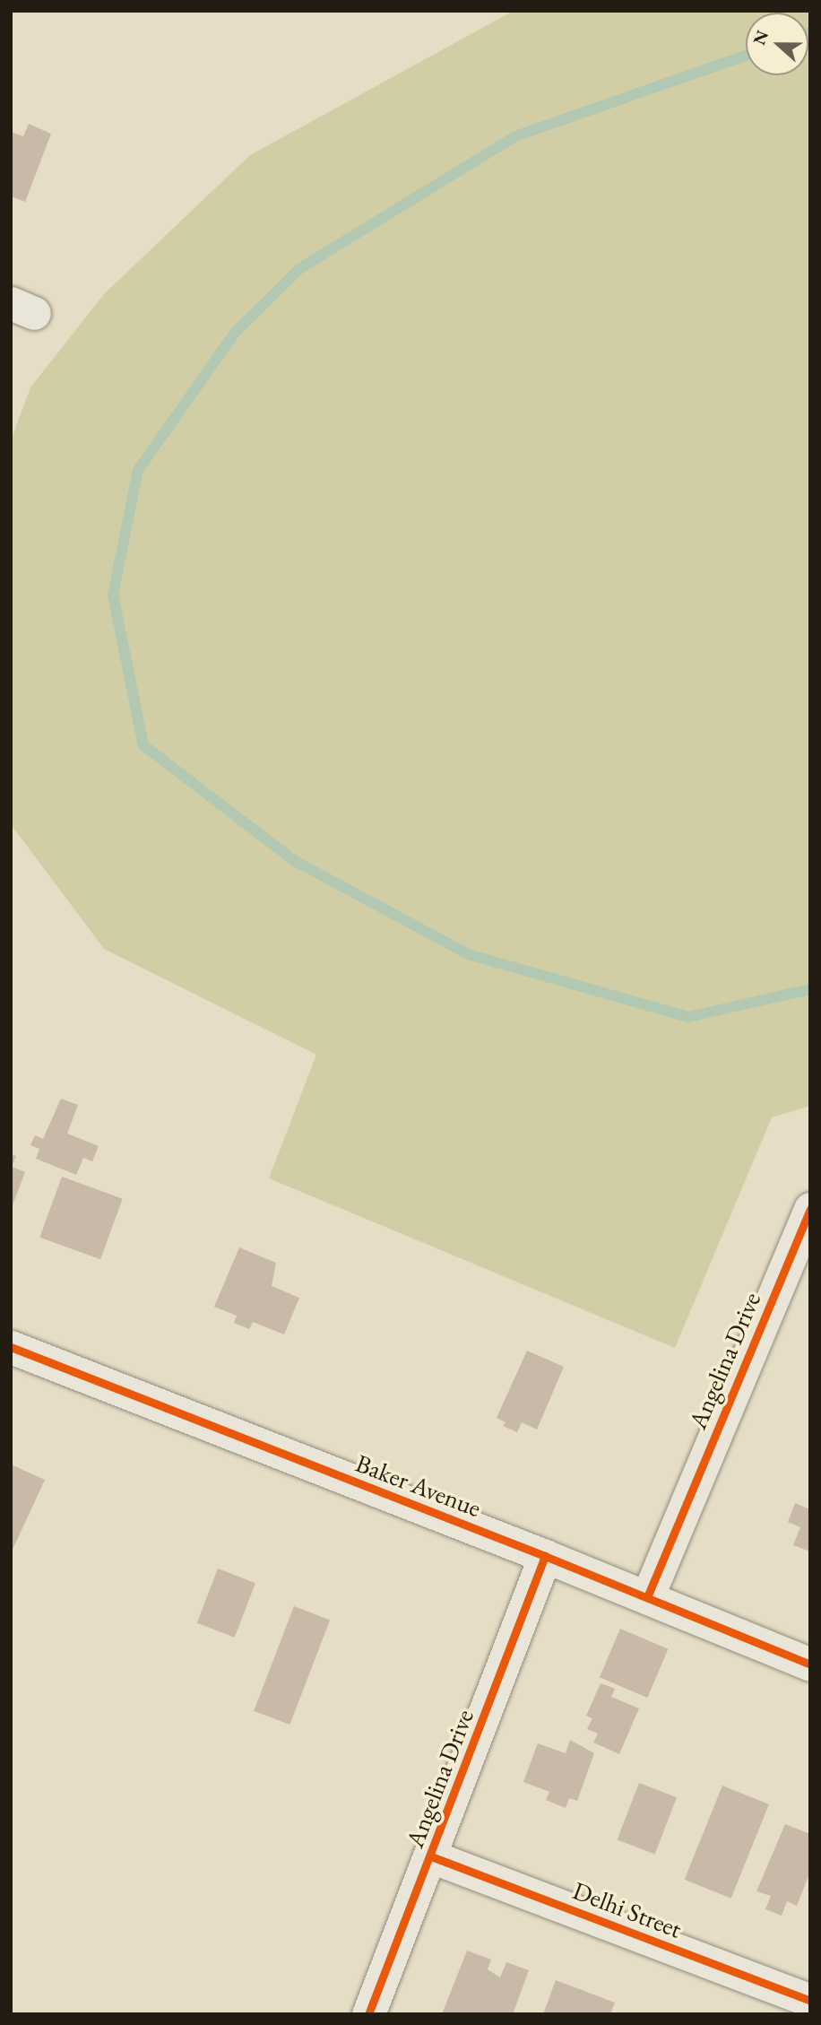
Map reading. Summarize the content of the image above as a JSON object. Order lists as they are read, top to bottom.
{
  "streets": {
    "street": ["Angelina Drive", "Baker Avenue", "Delhi Street"]
  },
  "crossings": [
    ["Angelina Drive", "Baker Avenue"],
    ["Angelina Drive", "Delhi Street"]
  ],
  "north": "left"
}
